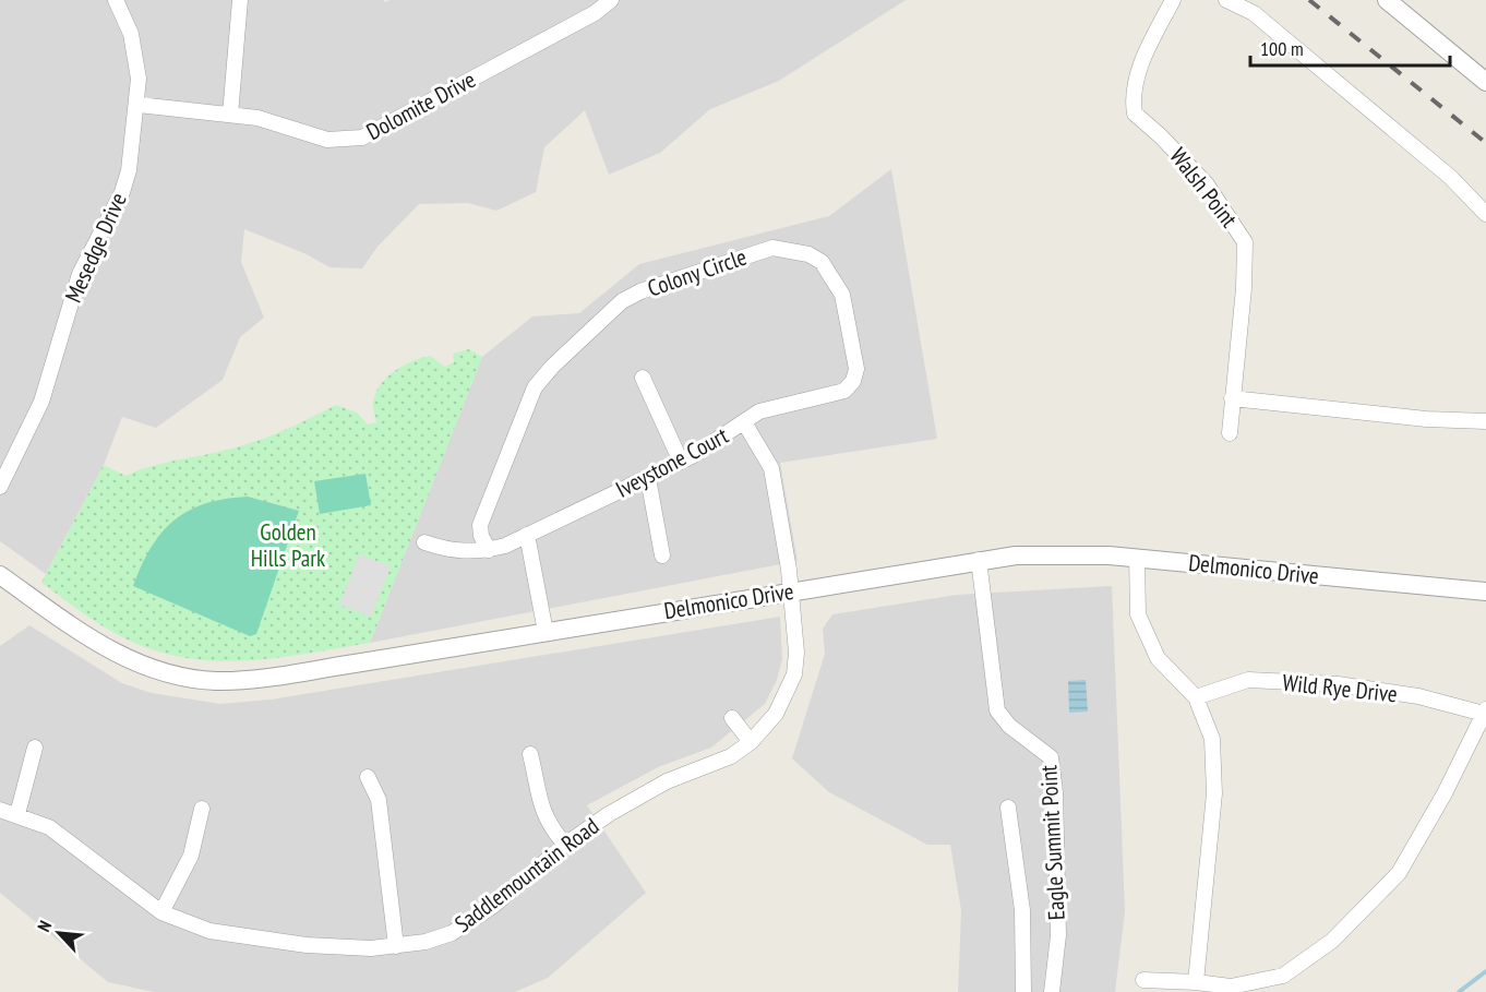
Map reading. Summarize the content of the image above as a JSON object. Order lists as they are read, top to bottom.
{
  "streets": {
    "street": [
      "Dolomite Drive",
      "Walsh Point",
      "Mesedge Drive",
      "Colony Circle",
      "Iveystone Court",
      "Delmonico Drive",
      "Wild Rye Drive",
      "Eagle Summit Point",
      "Saddlemountain Road"
    ]
  },
  "crossings": [
    ["Dolomite Drive", "Mesedge Drive"],
    ["Colony Circle", "Iveystone Court"],
    ["Iveystone Court", "Delmonico Drive"],
    ["Iveystone Court", "Saddlemountain Road"],
    ["Delmonico Drive", "Eagle Summit Point"],
    ["Delmonico Drive", "Saddlemountain Road"]
  ],
  "parks": ["Golden Hills Park"],
  "scale_bar": "100 m",
  "north": "top left"
}
